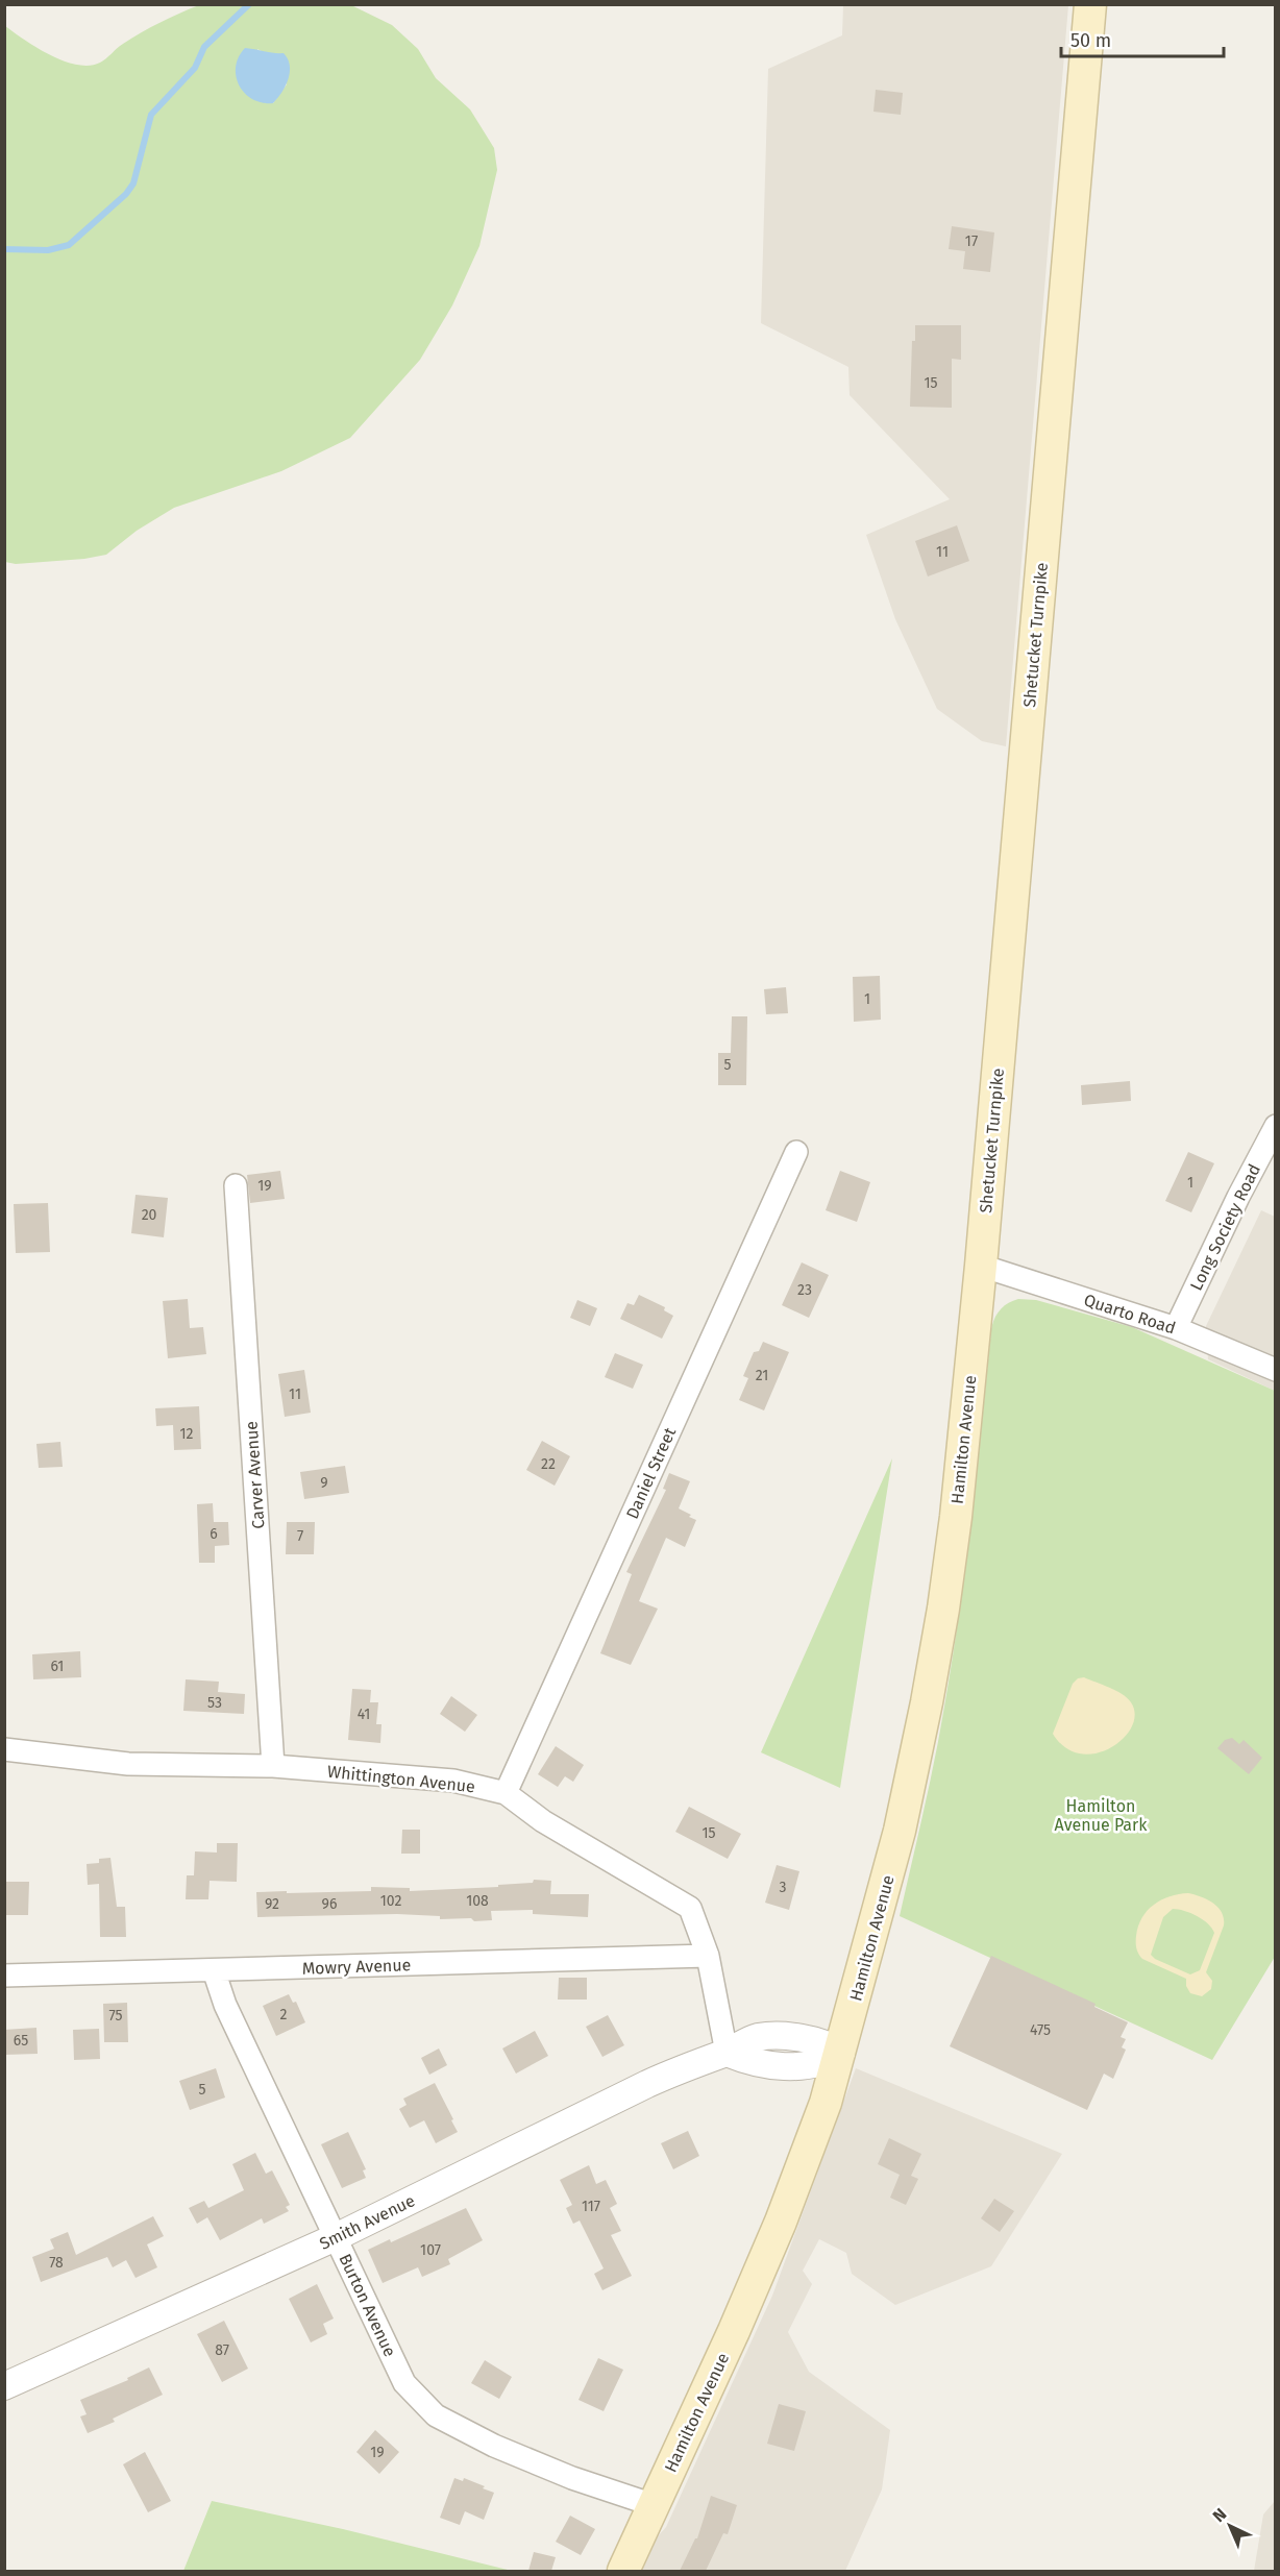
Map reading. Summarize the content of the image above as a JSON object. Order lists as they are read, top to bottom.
{
  "streets": {
    "main road": ["Shetucket Turnpike", "Hamilton Avenue"],
    "street": [
      "Long Society Road",
      "Quarto Road",
      "Daniel Street",
      "Carver Avenue",
      "Whittington Avenue",
      "Mowry Avenue",
      "Smith Avenue",
      "Burton Avenue"
    ]
  },
  "crossings": [
    ["Shetucket Turnpike", "Quarto Road"],
    ["Shetucket Turnpike", "Hamilton Avenue"],
    ["Long Society Road", "Quarto Road"],
    ["Quarto Road", "Hamilton Avenue"],
    ["Hamilton Avenue", "Smith Avenue"],
    ["Hamilton Avenue", "Burton Avenue"],
    ["Daniel Street", "Whittington Avenue"],
    ["Carver Avenue", "Whittington Avenue"],
    ["Whittington Avenue", "Mowry Avenue"],
    ["Whittington Avenue", "Smith Avenue"],
    ["Mowry Avenue", "Burton Avenue"],
    ["Smith Avenue", "Burton Avenue"]
  ],
  "parks": ["Hamilton Avenue Park"],
  "house_numbers": [
    "17",
    "15",
    "11",
    "1",
    "5",
    "1",
    "19",
    "20",
    "23",
    "21",
    "11",
    "12",
    "22",
    "9",
    "6",
    "7",
    "61",
    "53",
    "41",
    "15",
    "3",
    "102",
    "108",
    "92",
    "96",
    "2",
    "75",
    "475",
    "65",
    "5",
    "117",
    "107",
    "78",
    "87",
    "19"
  ],
  "scale_bar": "50 m",
  "north": "top left"
}
